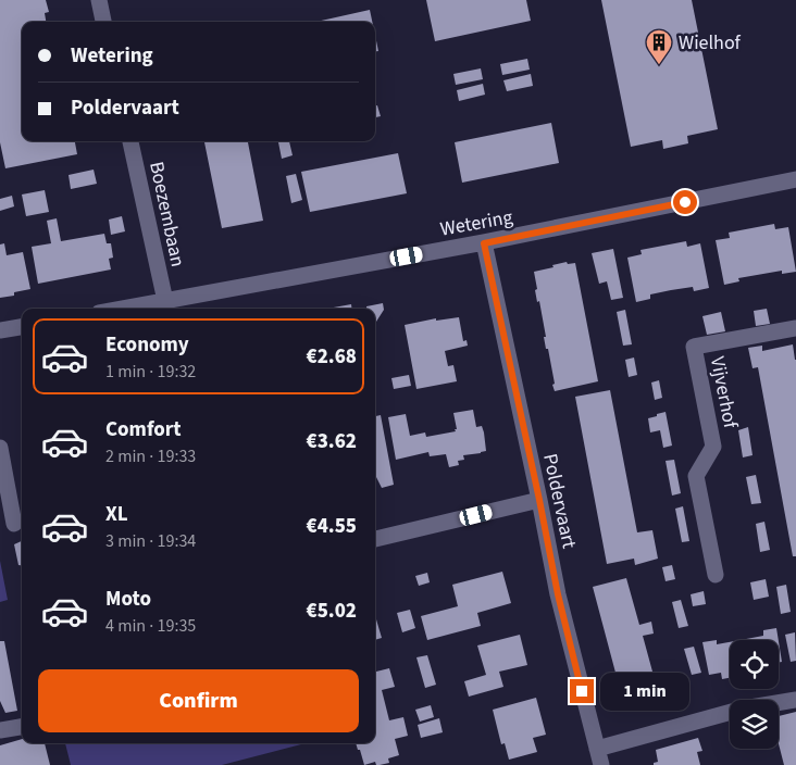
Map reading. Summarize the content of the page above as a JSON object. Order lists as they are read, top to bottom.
{
  "streets": {
    "street": [
      "Boezembaan",
      "Wetering",
      "Vijverhof",
      "Poldervaart"
    ]
  },
  "crossings": [
    ["Boezembaan", "Wetering"],
    ["Wetering", "Poldervaart"]
  ],
  "places": {
    "building": ["Wielhof"]
  },
  "page": {
    "banner": ["Wetering", "Poldervaart"],
    "list": [
      {
        "name": "Economy",
        "note": "1 min · 19:32",
        "value": "€2.68"
      },
      {
        "name": "Comfort",
        "note": "2 min · 19:33",
        "value": "€3.62"
      },
      {
        "name": "XL",
        "note": "3 min · 19:34",
        "value": "€4.55"
      },
      {
        "name": "Moto",
        "note": "4 min · 19:35",
        "value": "€5.02"
      }
    ],
    "buttons": "Confirm",
    "bubble": "1 min"
  }
}
